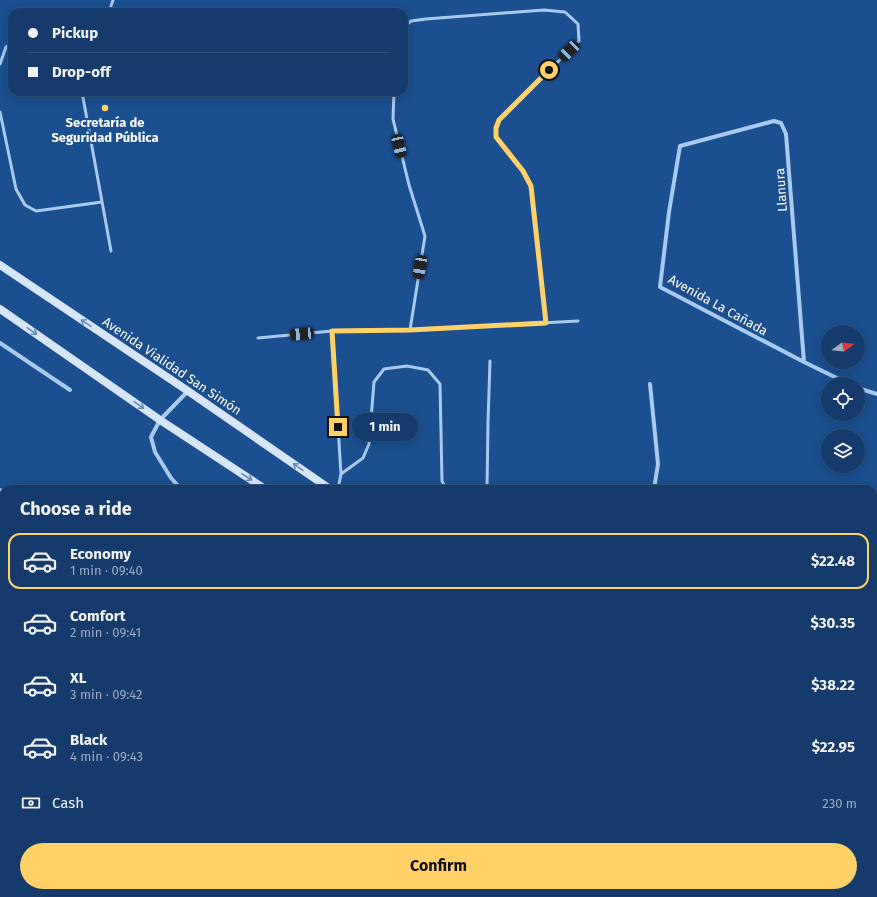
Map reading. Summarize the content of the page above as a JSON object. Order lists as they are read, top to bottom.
{
  "streets": {
    "main road": ["Avenida Vialidad San Simón"],
    "street": ["Llanura", "Avenida La Cañada"]
  },
  "crossings": [
    ["Llanura", "Avenida La Cañada"]
  ],
  "places": ["Secretaría de Seguridad Pública"],
  "north": "right",
  "page": {
    "banner": ["Pickup", "Drop-off"],
    "bubble": "1 min",
    "heading": "Choose a ride",
    "list": [
      {
        "name": "Economy",
        "note": "1 min · 09:40",
        "value": "$22.48"
      },
      {
        "name": "Comfort",
        "note": "2 min · 09:41",
        "value": "$30.35"
      },
      {
        "name": "XL",
        "note": "3 min · 09:42",
        "value": "$38.22"
      },
      {
        "name": "Black",
        "note": "4 min · 09:43",
        "value": "$22.95"
      }
    ],
    "pay": ["Cash", "230 m"],
    "buttons": "Confirm"
  }
}
